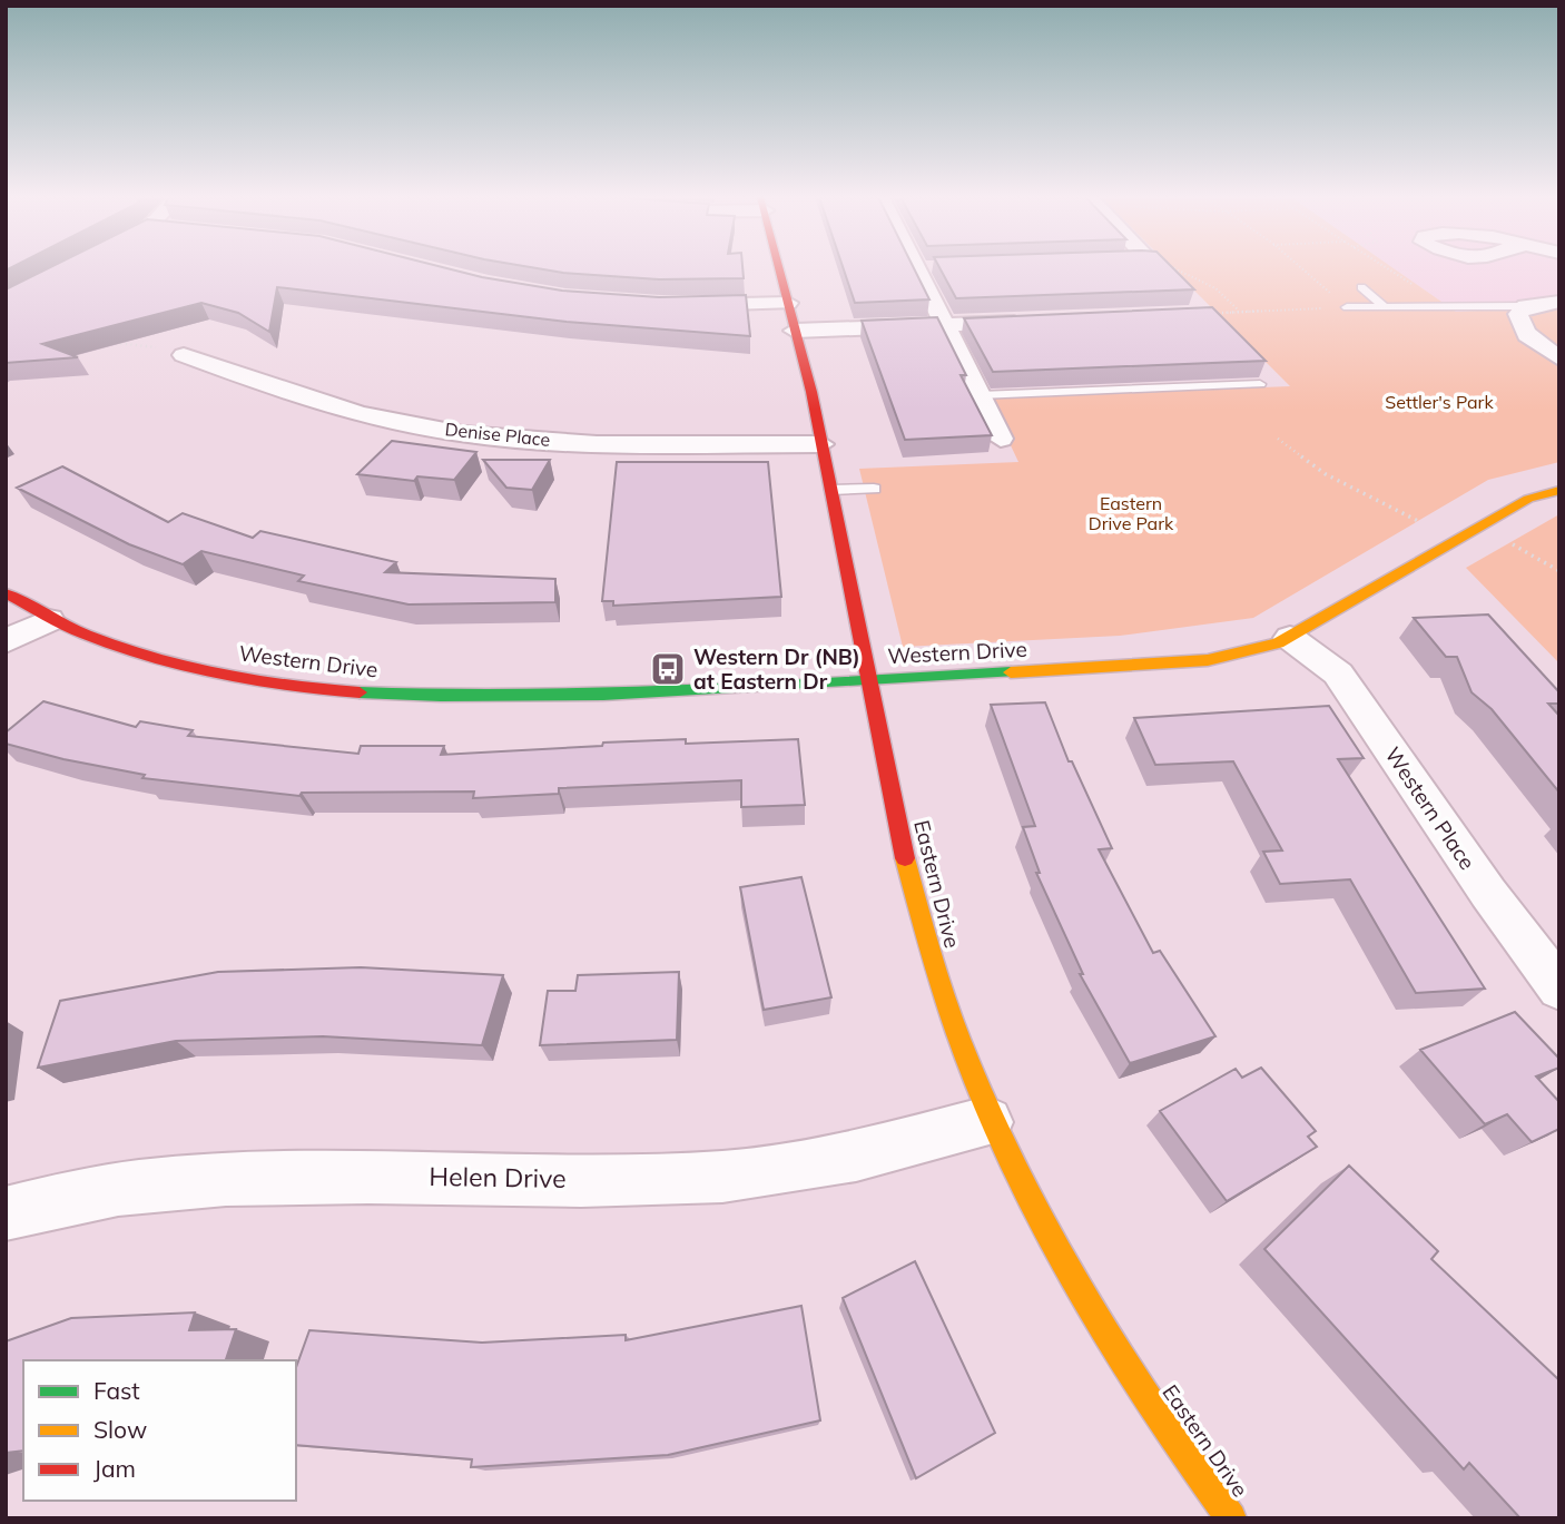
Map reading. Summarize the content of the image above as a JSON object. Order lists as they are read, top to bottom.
{
  "streets": {
    "street": [
      "Denise Place",
      "Western Drive",
      "Western Place",
      "Eastern Drive",
      "Helen Drive"
    ]
  },
  "crossings": [
    ["Denise Place", "Eastern Drive"],
    ["Western Drive", "Western Place"],
    ["Western Drive", "Eastern Drive"],
    ["Eastern Drive", "Helen Drive"]
  ],
  "parks": ["Settler's Park", "Eastern Drive Park"],
  "places": {
    "bus stop": ["Western Dr (NB) at Eastern Dr"]
  },
  "legend": ["Fast", "Slow", "Jam"]
}
